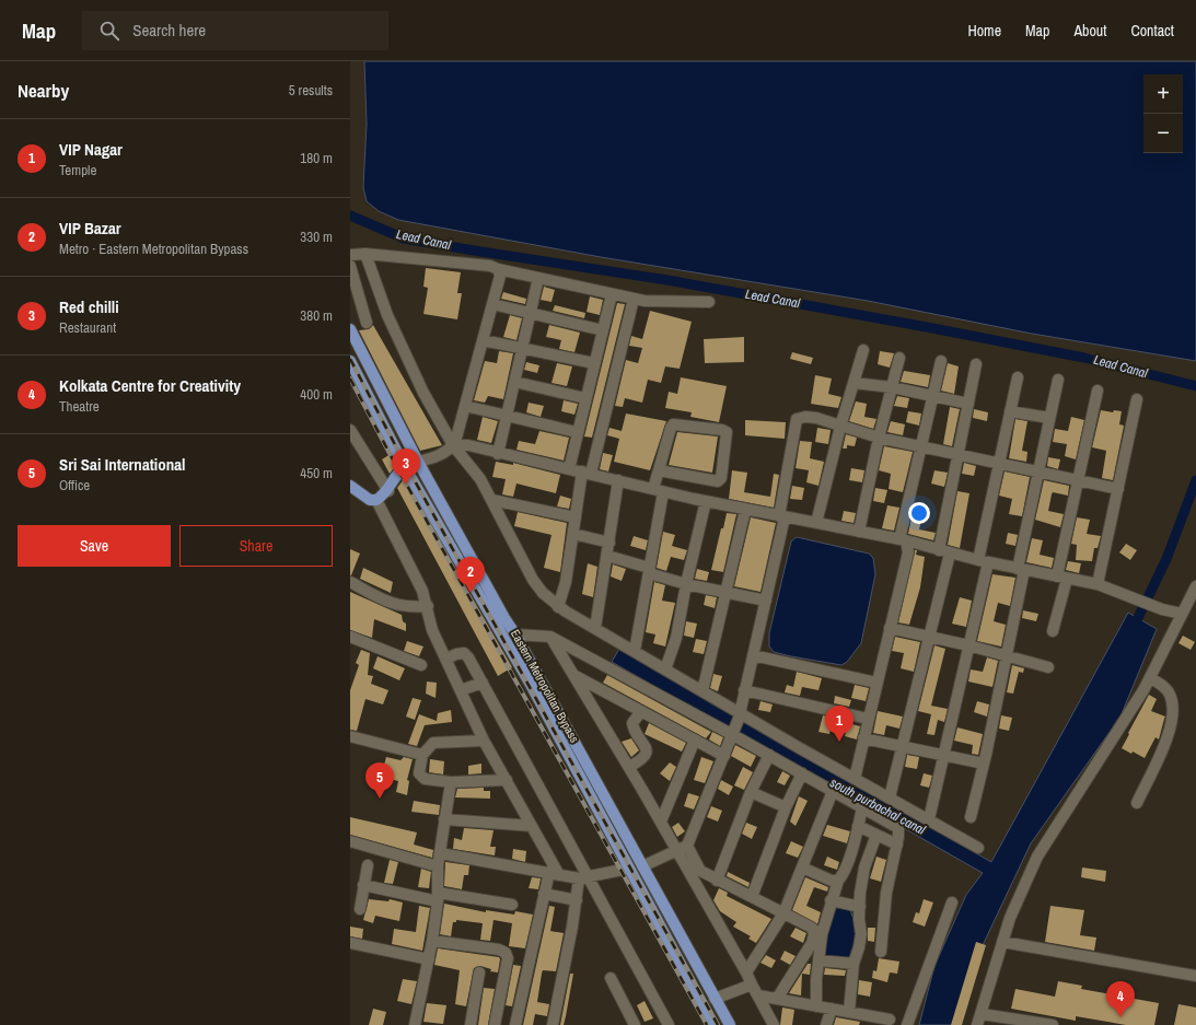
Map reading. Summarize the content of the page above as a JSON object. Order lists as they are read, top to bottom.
{
  "streets": {
    "main road": ["Eastern Metropolitan Bypass"]
  },
  "water": ["Lead Canal", "south purbachal canal"],
  "page": {
    "header": "Map",
    "search": "Search here",
    "nav": [
      "Home",
      "Map",
      "About",
      "Contact"
    ],
    "heading": ["Nearby", "5 results"],
    "map_buttons": ["+", "−"],
    "list": [
      {
        "mark": "1",
        "name": "VIP Nagar",
        "note": "Temple",
        "value": "180 m"
      },
      {
        "mark": "2",
        "name": "VIP Bazar",
        "note": "Metro · Eastern Metropolitan Bypass",
        "value": "330 m"
      },
      {
        "mark": "3",
        "name": "Red chilli",
        "note": "Restaurant",
        "value": "380 m"
      },
      {
        "mark": "4",
        "name": "Kolkata Centre for Creativity",
        "note": "Theatre",
        "value": "400 m"
      },
      {
        "mark": "5",
        "name": "Sri Sai International",
        "note": "Office",
        "value": "450 m"
      }
    ],
    "pins": [
      "3",
      "2",
      "1",
      "5",
      "4"
    ],
    "buttons": ["Save", "Share"]
  }
}
